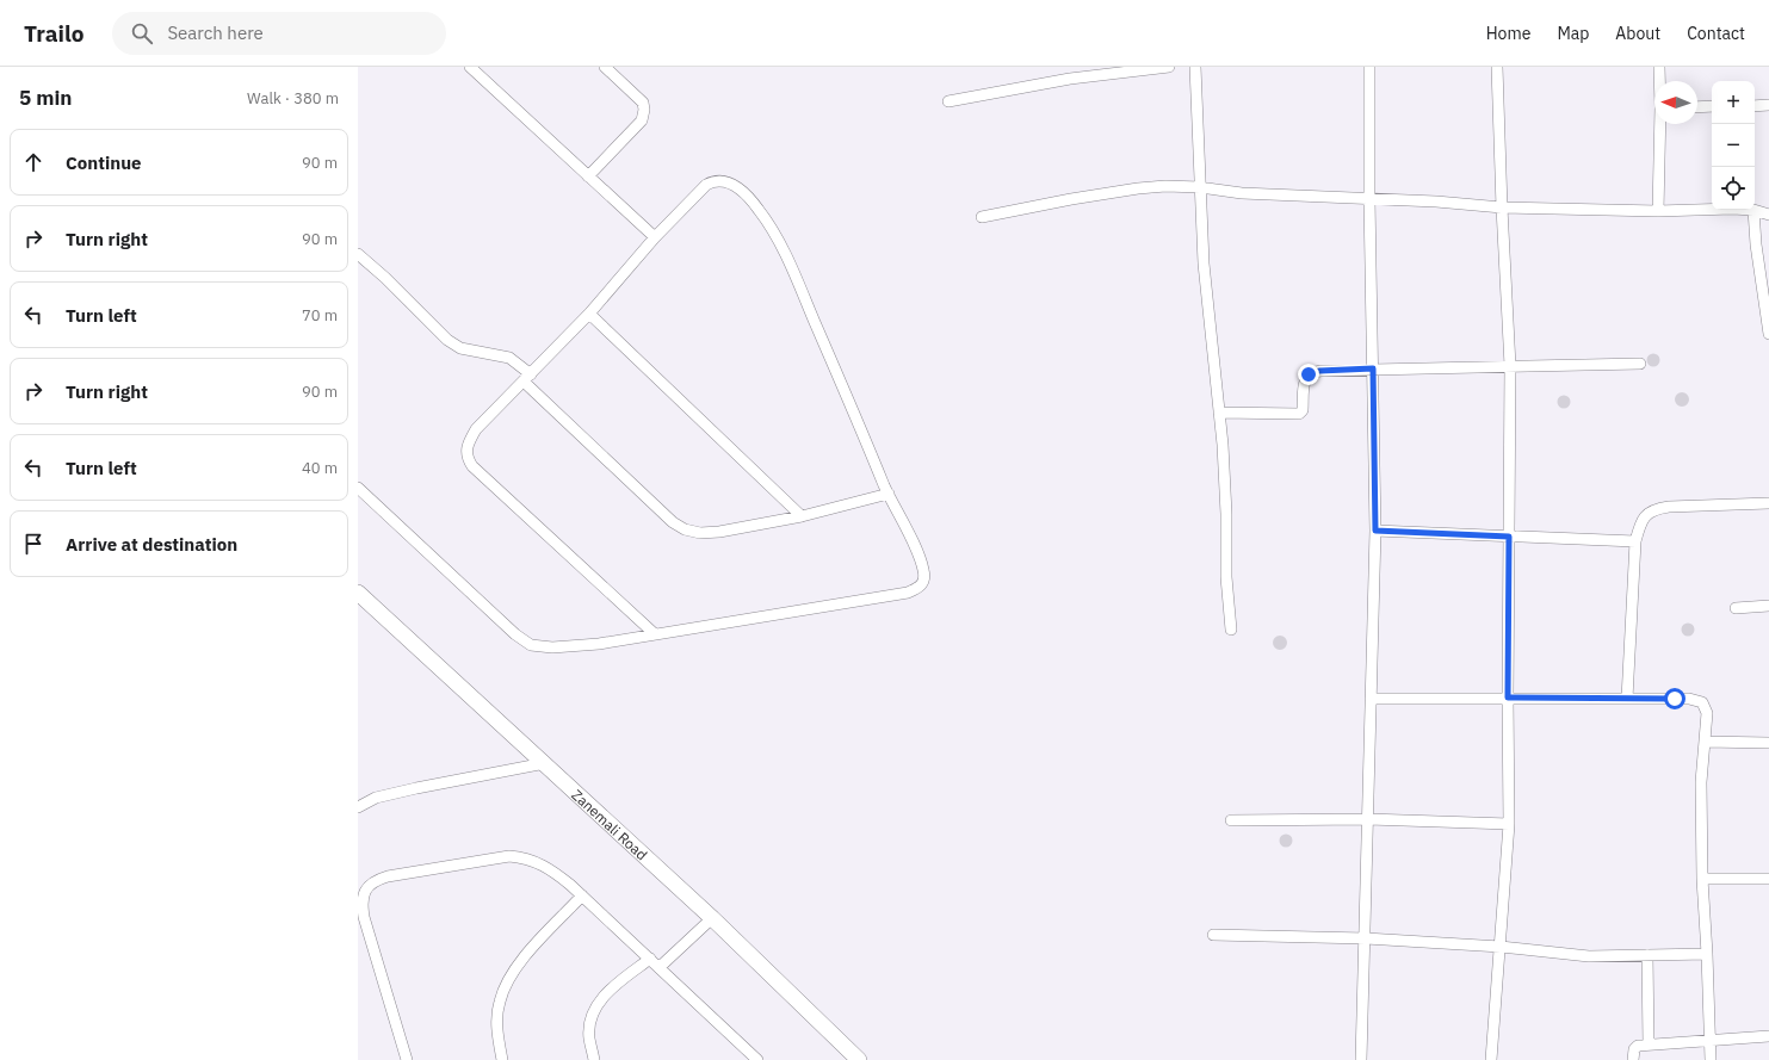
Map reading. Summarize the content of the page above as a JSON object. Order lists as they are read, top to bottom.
{
  "streets": {
    "street": ["Zanemali Road"]
  },
  "north": "left",
  "page": {
    "header": "Trailo",
    "search": "Search here",
    "nav": [
      "Home",
      "Map",
      "About",
      "Contact"
    ],
    "heading": ["5 min", "Walk · 380 m"],
    "map_buttons": ["+", "−"],
    "list": [
      ["Continue", "90 m"],
      ["Turn right", "90 m"],
      ["Turn left", "70 m"],
      ["Turn right", "90 m"],
      ["Turn left", "40 m"],
      "Arrive at destination"
    ]
  }
}
